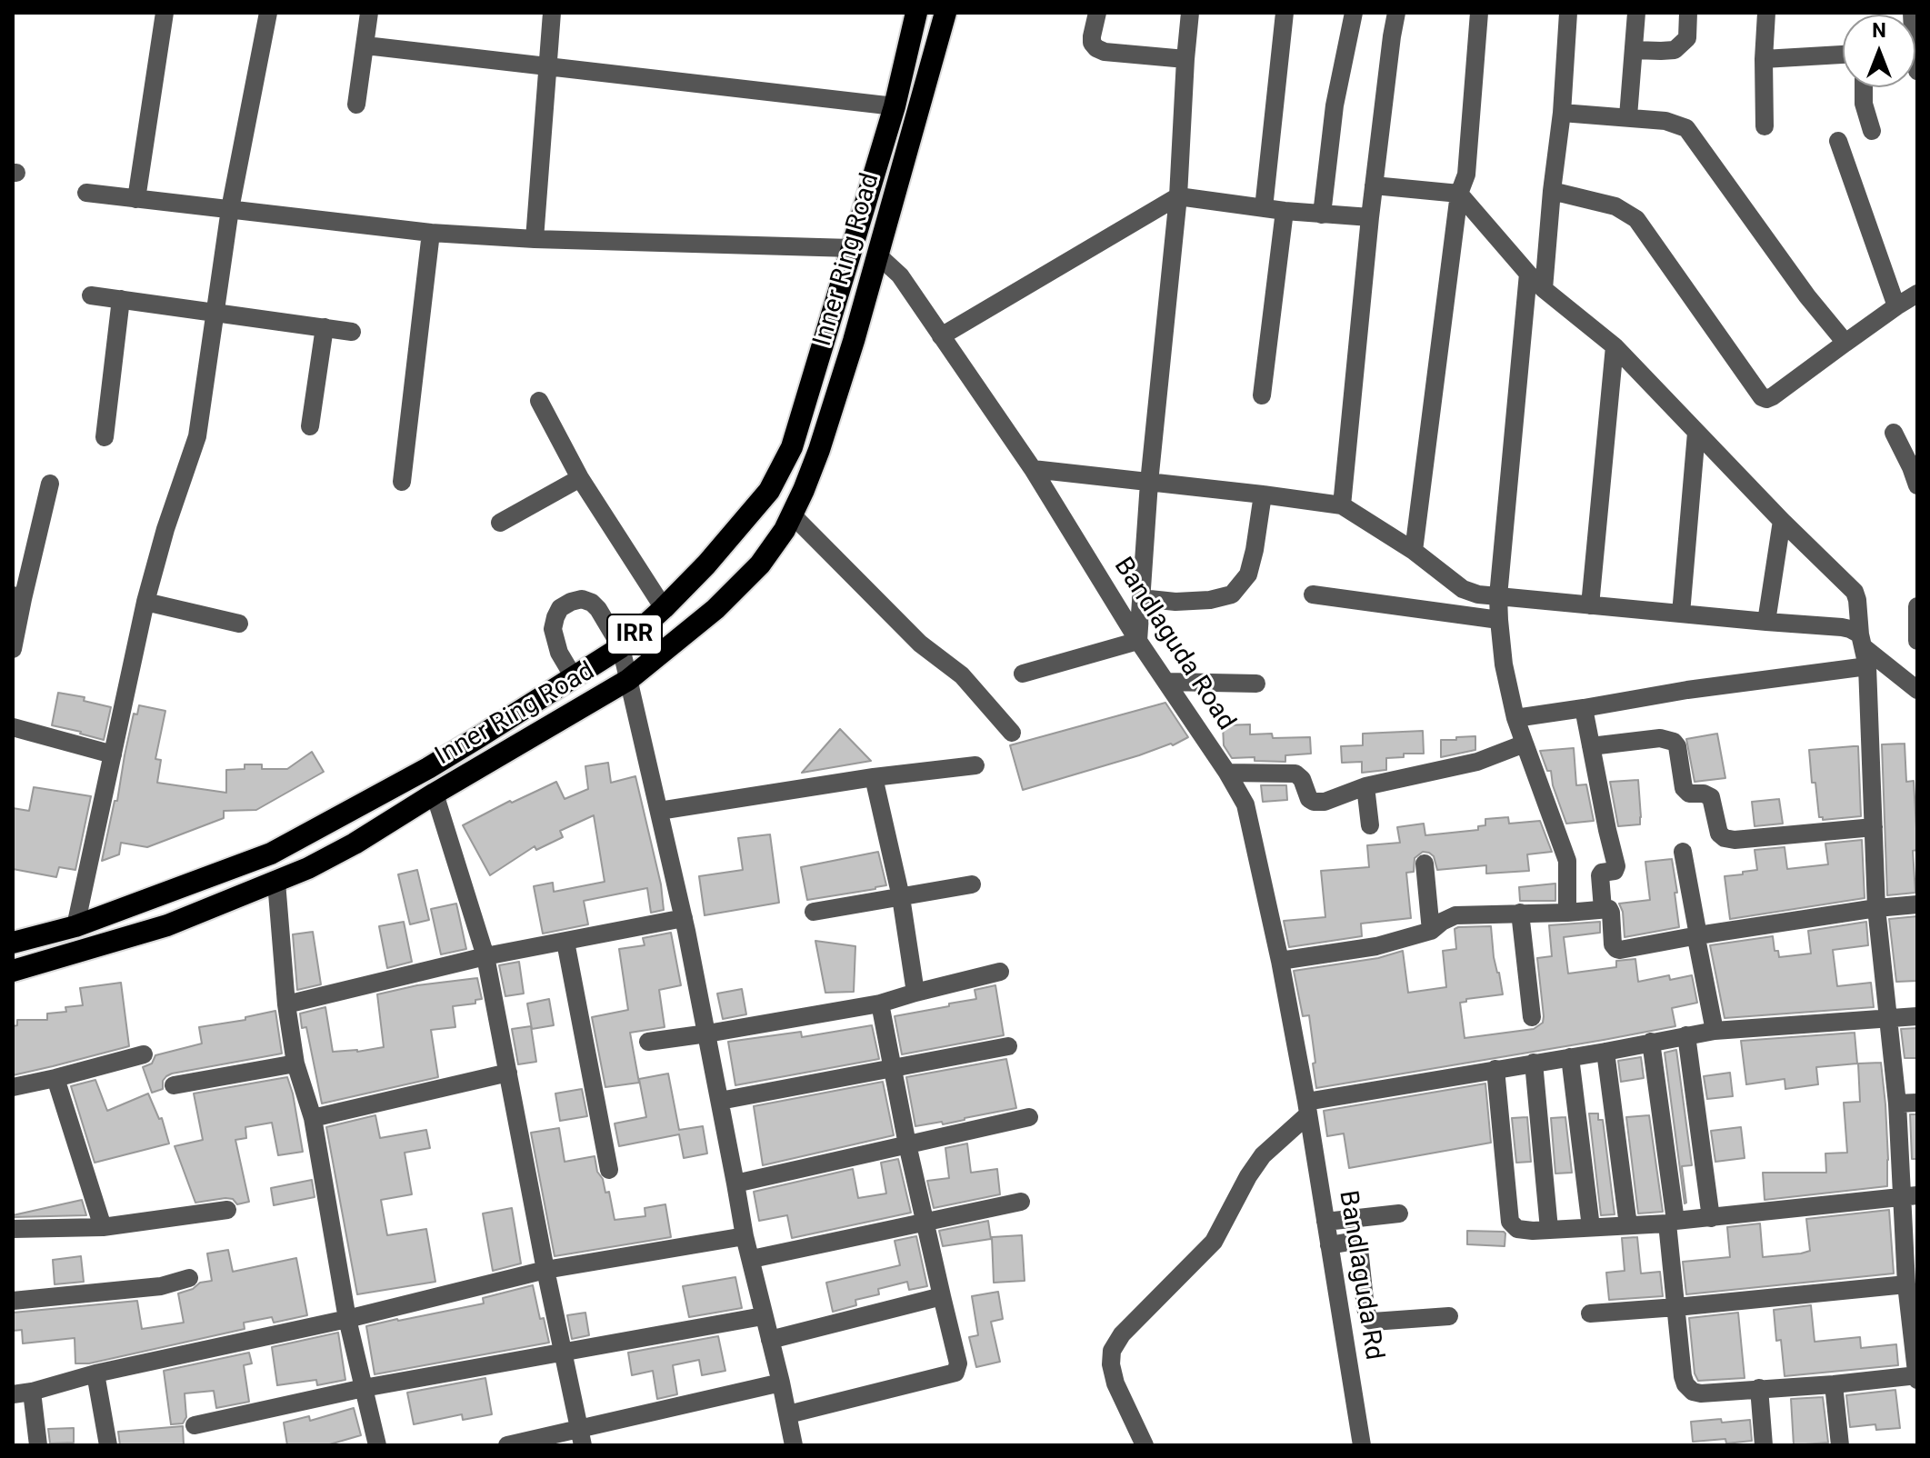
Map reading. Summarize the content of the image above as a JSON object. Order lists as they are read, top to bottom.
{
  "streets": {
    "highway": ["Inner Ring Road", "IRR"],
    "street": ["Bandlaguda Road", "Bandlaguda Rd"]
  },
  "crossings": [
    ["Inner Ring Road", "Bandlaguda Road"],
    ["Bandlaguda Road", "Bandlaguda Rd"]
  ],
  "north": "top"
}
